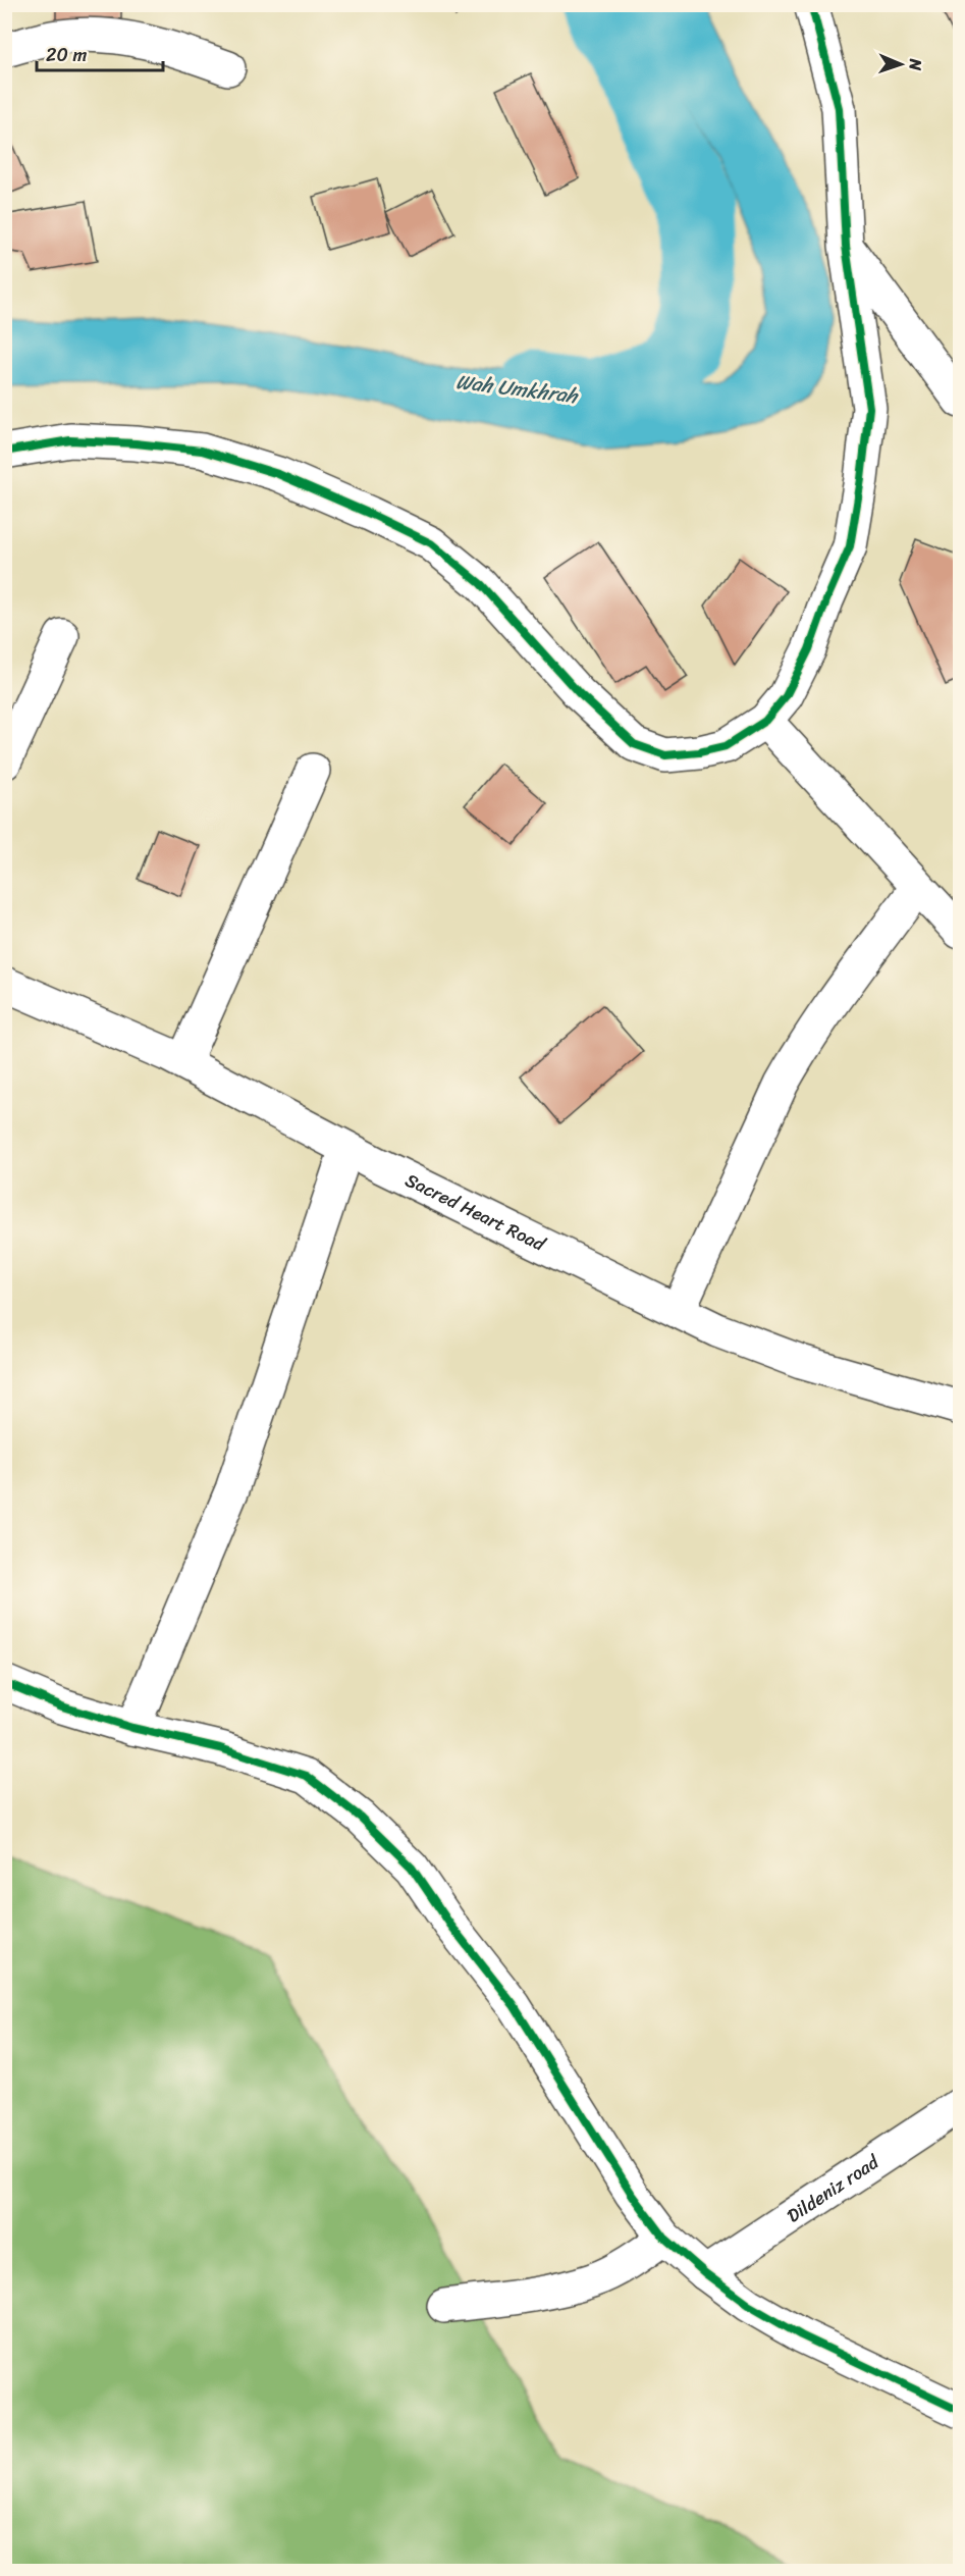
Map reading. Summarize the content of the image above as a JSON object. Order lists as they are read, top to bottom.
{
  "streets": {
    "street": ["Sacred Heart Road", "Dildeniz road"]
  },
  "water": ["Wah Umkhrah"],
  "scale_bar": "20 m",
  "north": "right"
}
